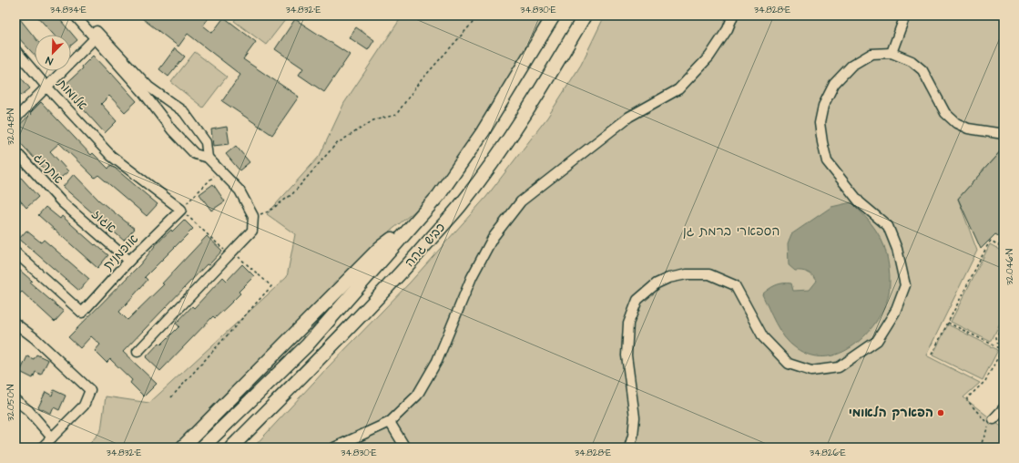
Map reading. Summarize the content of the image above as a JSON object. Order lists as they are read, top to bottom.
{
  "streets": {
    "highway": ["כביש גהה"],
    "street": [
      "אלומות",
      "אתרוג",
      "אגוז",
      "אוכמנית"
    ]
  },
  "crossings": [
    ["אלומות", "אוכמנית"],
    ["אתרוג", "אגוז"],
    ["אגוז", "אוכמנית"]
  ],
  "parks": ["הספארי ברמת גן"],
  "places": ["הפארק הלאומי"],
  "north": "bottom left",
  "coordinates": [
    "34.834°E",
    "34.832°E",
    "34.830°E",
    "34.828°E",
    "32.048°N",
    "32.046°N",
    "32.050°N",
    "34.826°E"
  ]
}
